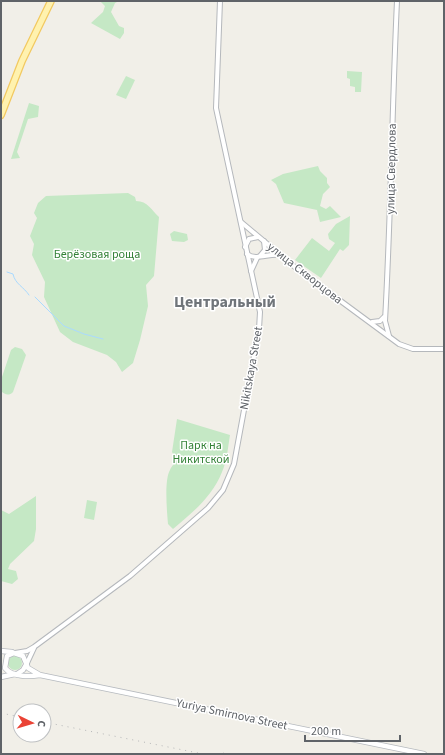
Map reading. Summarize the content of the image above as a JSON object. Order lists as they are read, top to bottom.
{
  "streets": {
    "main road": ["Yuriya Smirnova Street"],
    "street": ["улица Свердлова", "улица Скворцова", "Nikitskaya Street"]
  },
  "crossings": [
    ["улица Свердлова", "улица Скворцова"],
    ["улица Скворцова", "Nikitskaya Street"]
  ],
  "districts": ["Центральный"],
  "parks": ["Берёзовая роща", "Парк на Никитской"],
  "scale_bar": "200 m",
  "north": "right"
}
